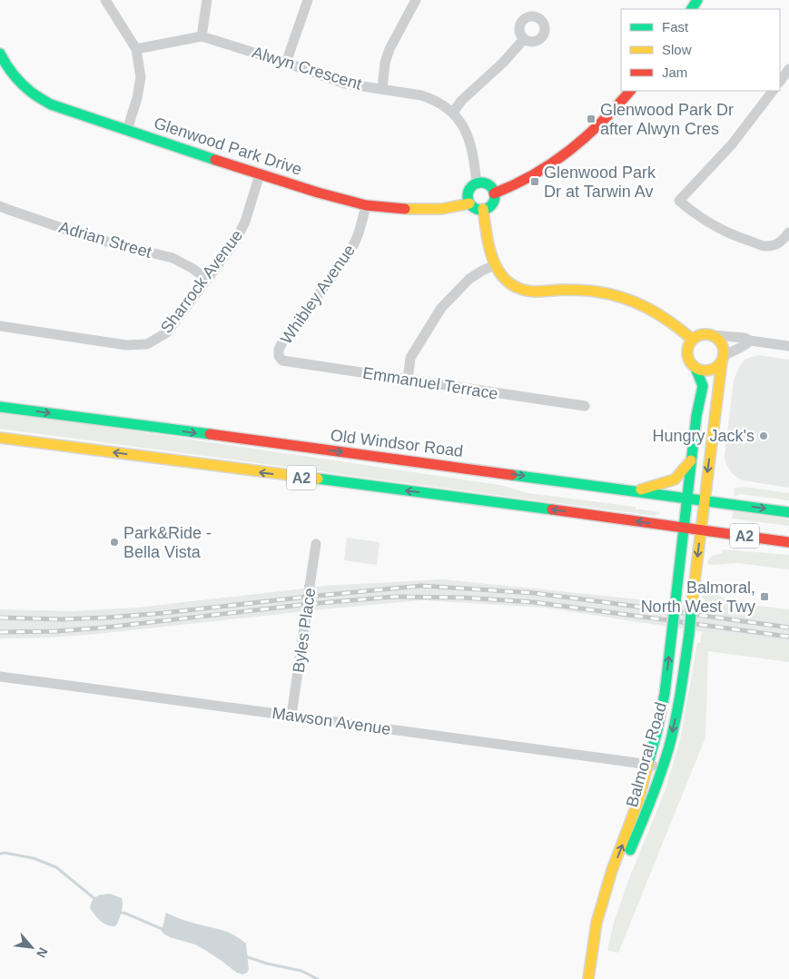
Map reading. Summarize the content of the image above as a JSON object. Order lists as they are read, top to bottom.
{
  "streets": {
    "main road": [
      "Glenwood Park Drive",
      "Old Windsor Road",
      "A2",
      "Balmoral Road"
    ],
    "street": [
      "Alwyn Crescent",
      "Adrian Street",
      "Sharrock Avenue",
      "Whibley Avenue",
      "Emmanuel Terrace",
      "Byles Place",
      "Mawson Avenue"
    ]
  },
  "crossings": [
    ["Alwyn Crescent", "Glenwood Park Drive"],
    ["Glenwood Park Drive", "Sharrock Avenue"],
    ["Glenwood Park Drive", "Whibley Avenue"],
    ["Adrian Street", "Sharrock Avenue"],
    ["Whibley Avenue", "Emmanuel Terrace"],
    ["Old Windsor Road", "Balmoral Road"],
    ["A2", "Balmoral Road"],
    ["Byles Place", "Mawson Avenue"],
    ["Mawson Avenue", "Balmoral Road"]
  ],
  "places": {
    "transit": ["Glenwood Park Dr after Alwyn Cres", "Glenwood Park Dr at Tarwin Av", "Balmoral, North West Twy"],
    "other": ["Hungry Jack's", "Park&Ride - Bella Vista"]
  },
  "legend": ["Fast", "Slow", "Jam"],
  "north": "bottom right"
}
